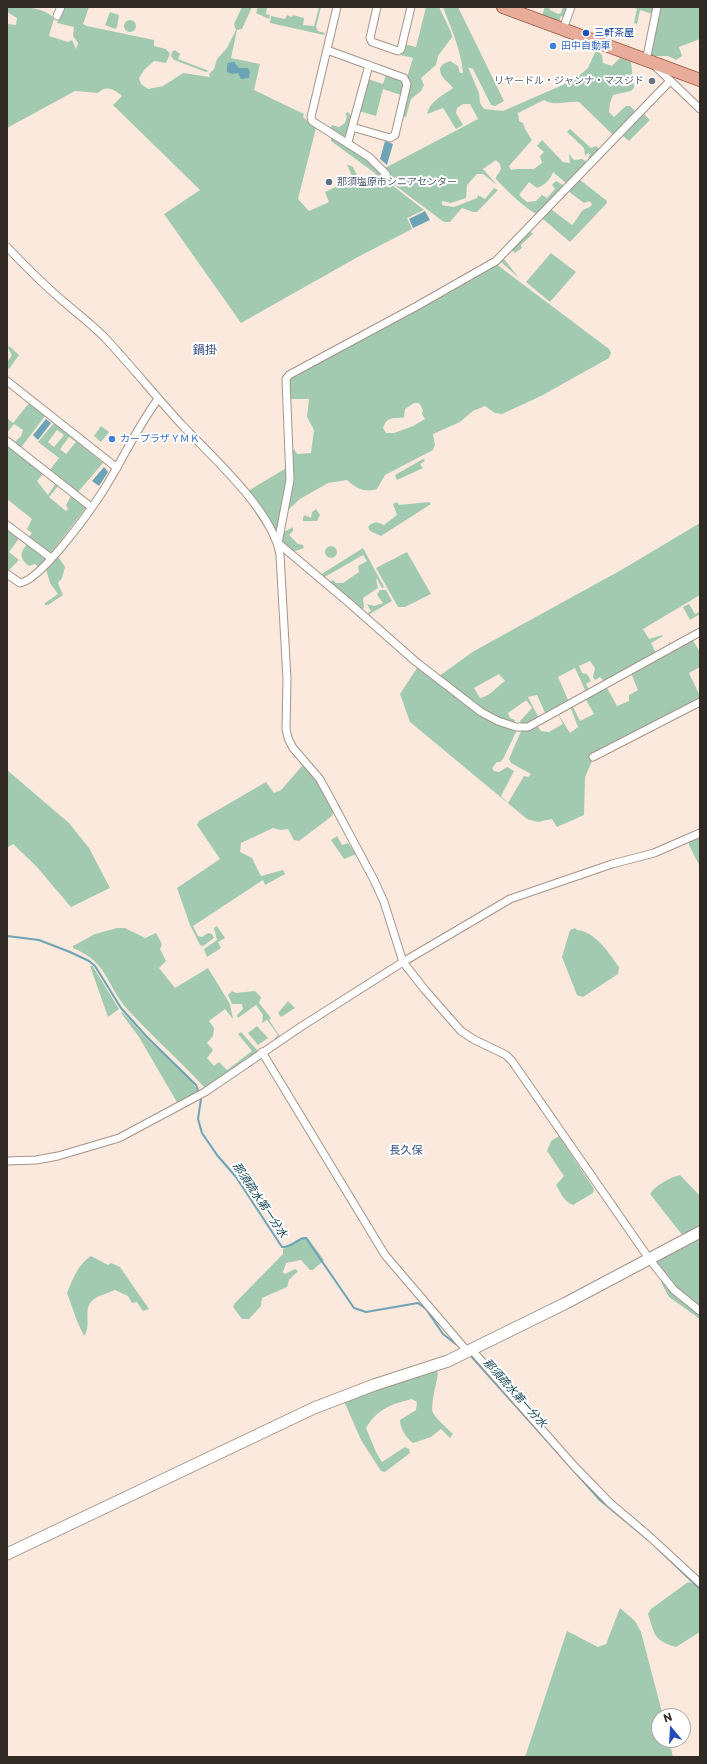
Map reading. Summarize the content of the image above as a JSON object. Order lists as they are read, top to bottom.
{
  "districts": ["鍋掛", "長久保"],
  "water": ["那須疏水第一分水"],
  "places": [
    "三軒茶屋",
    "田中自動車",
    "リヤードル・ジャンナ・マスジド",
    "那須塩原市シニアセンター",
    "カープラザＹＭＫ"
  ],
  "north": "top"
}
